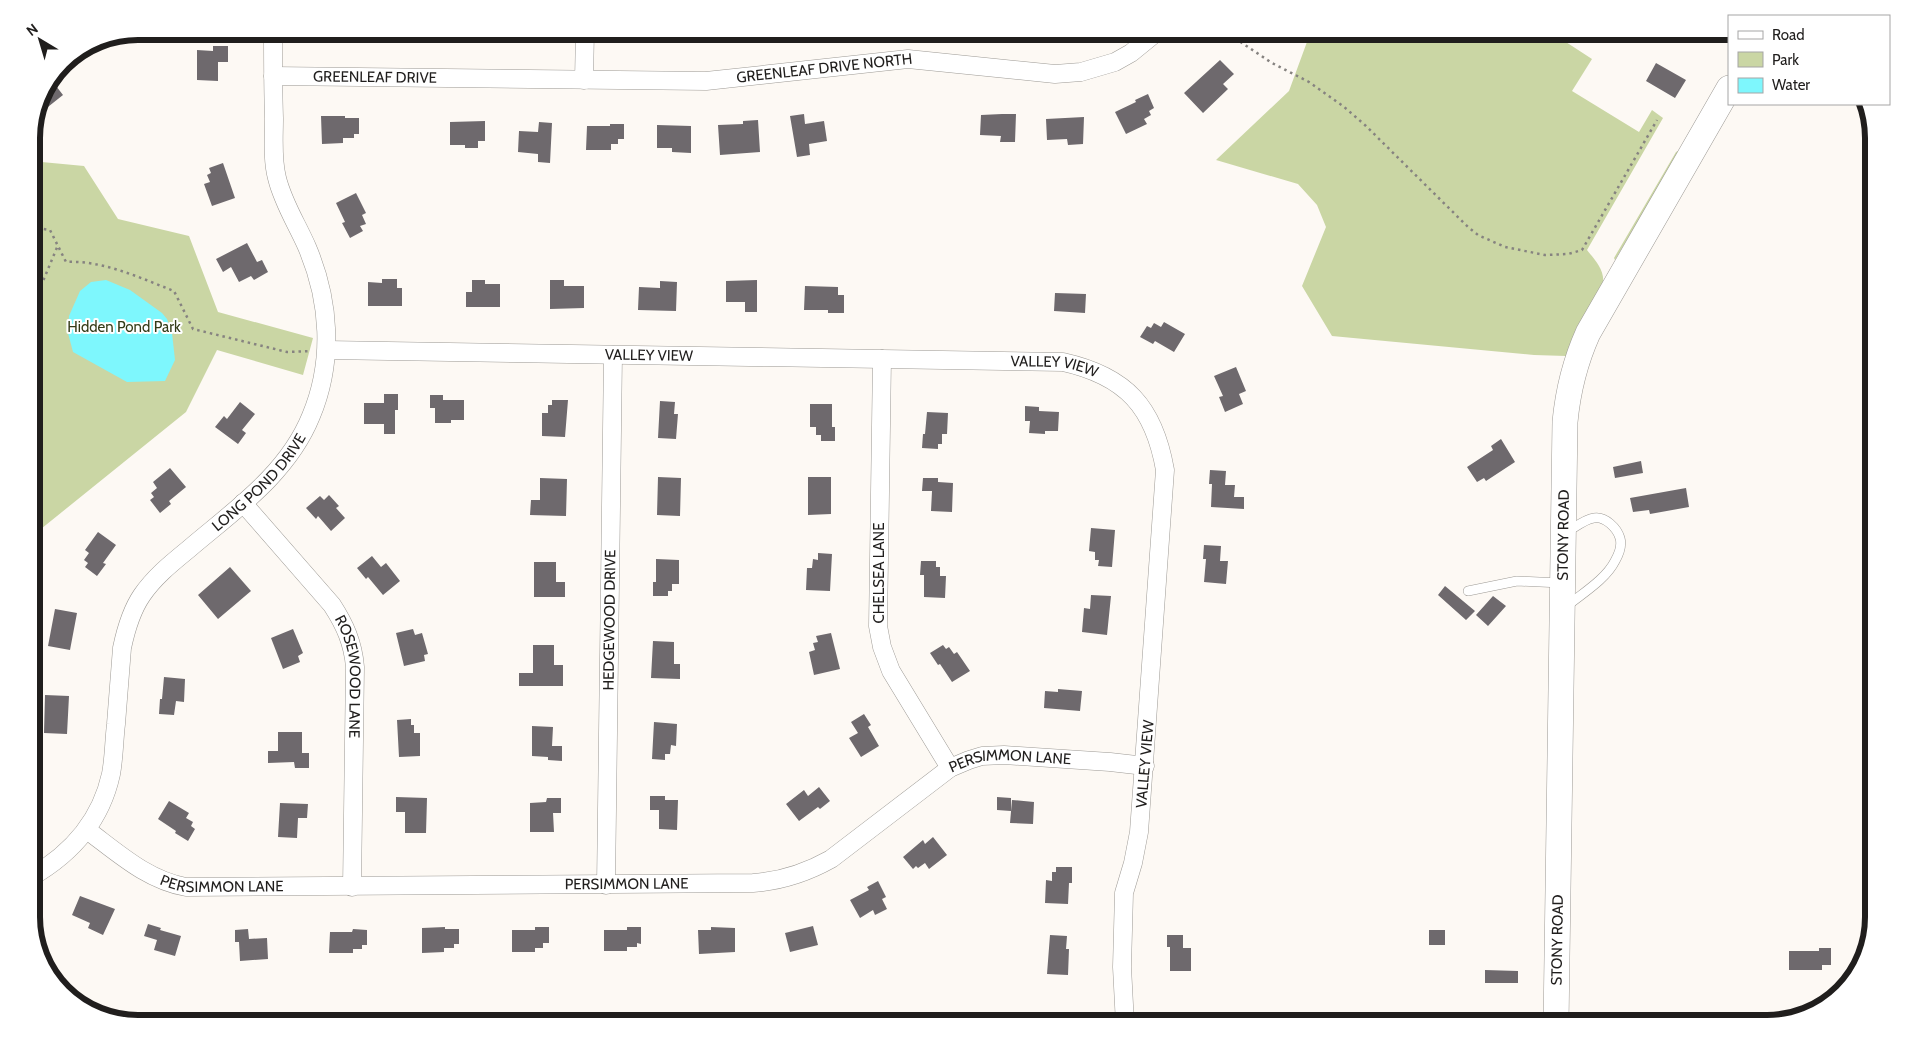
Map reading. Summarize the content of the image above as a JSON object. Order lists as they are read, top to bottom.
{
  "streets": {
    "street": [
      "GREENLEAF DRIVE NORTH",
      "GREENLEAF DRIVE",
      "VALLEY VIEW",
      "LONG POND DRIVE",
      "STONY ROAD",
      "CHELSEA LANE",
      "HEDGEWOOD DRIVE",
      "ROSEWOOD LANE",
      "PERSIMMON LANE"
    ]
  },
  "crossings": [
    ["GREENLEAF DRIVE NORTH", "GREENLEAF DRIVE"],
    ["GREENLEAF DRIVE", "LONG POND DRIVE"],
    ["VALLEY VIEW", "LONG POND DRIVE"],
    ["VALLEY VIEW", "CHELSEA LANE"],
    ["VALLEY VIEW", "HEDGEWOOD DRIVE"],
    ["VALLEY VIEW", "PERSIMMON LANE"],
    ["LONG POND DRIVE", "ROSEWOOD LANE"],
    ["LONG POND DRIVE", "PERSIMMON LANE"],
    ["CHELSEA LANE", "PERSIMMON LANE"],
    ["HEDGEWOOD DRIVE", "PERSIMMON LANE"],
    ["ROSEWOOD LANE", "PERSIMMON LANE"]
  ],
  "parks": ["Hidden Pond Park"],
  "legend": ["Road", "Park", "Water"],
  "north": "top left"
}
